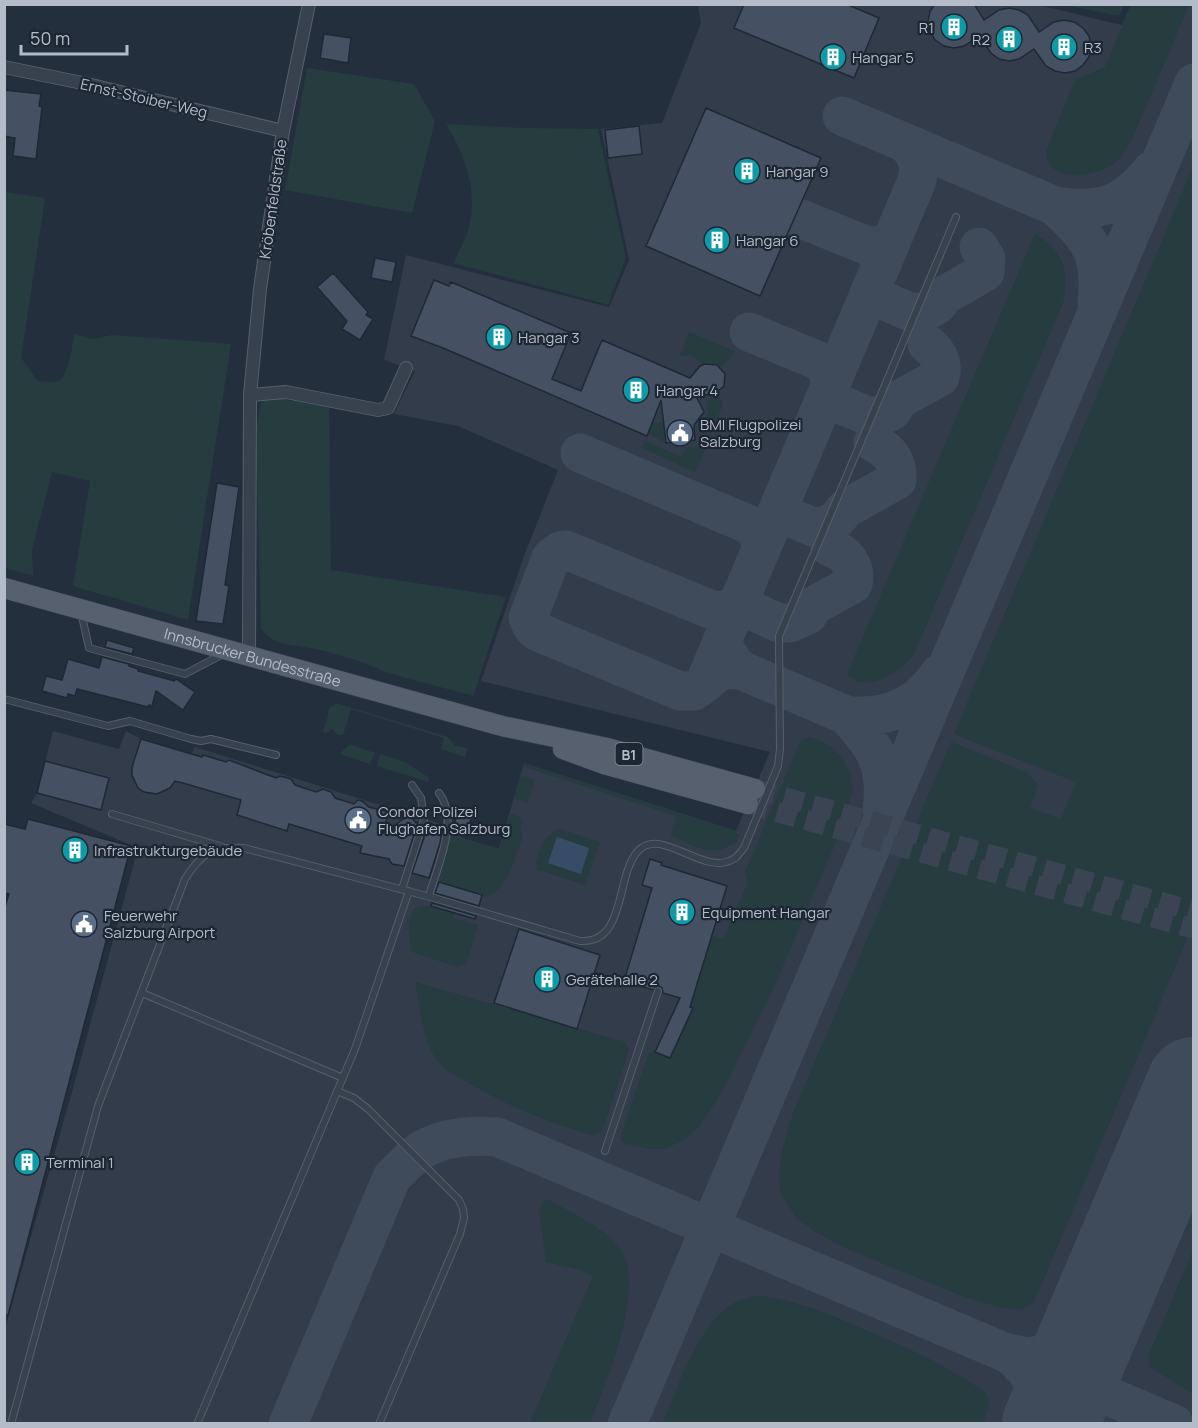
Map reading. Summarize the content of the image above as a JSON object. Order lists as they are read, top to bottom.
{
  "streets": {
    "main road": ["Innsbrucker Bundesstraße", "B1"],
    "street": ["Ernst-Stoiber-Weg", "Kröbenfeldstraße"]
  },
  "crossings": [
    ["Ernst-Stoiber-Weg", "Kröbenfeldstraße"],
    ["Kröbenfeldstraße", "Innsbrucker Bundesstraße"]
  ],
  "places": {
    "building": [
      "R1",
      "R2",
      "R3",
      "Hangar 5",
      "Hangar 9",
      "Hangar 6",
      "Hangar 3",
      "Hangar 4",
      "Infrastrukturgebäude",
      "Equipment Hangar",
      "Gerätehalle 2",
      "Terminal 1"
    ],
    "public building": ["BMI Flugpolizei Salzburg", "Condor Polizei Flughafen Salzburg", "Feuerwehr Salzburg Airport"]
  },
  "scale_bar": "50 m"
}
